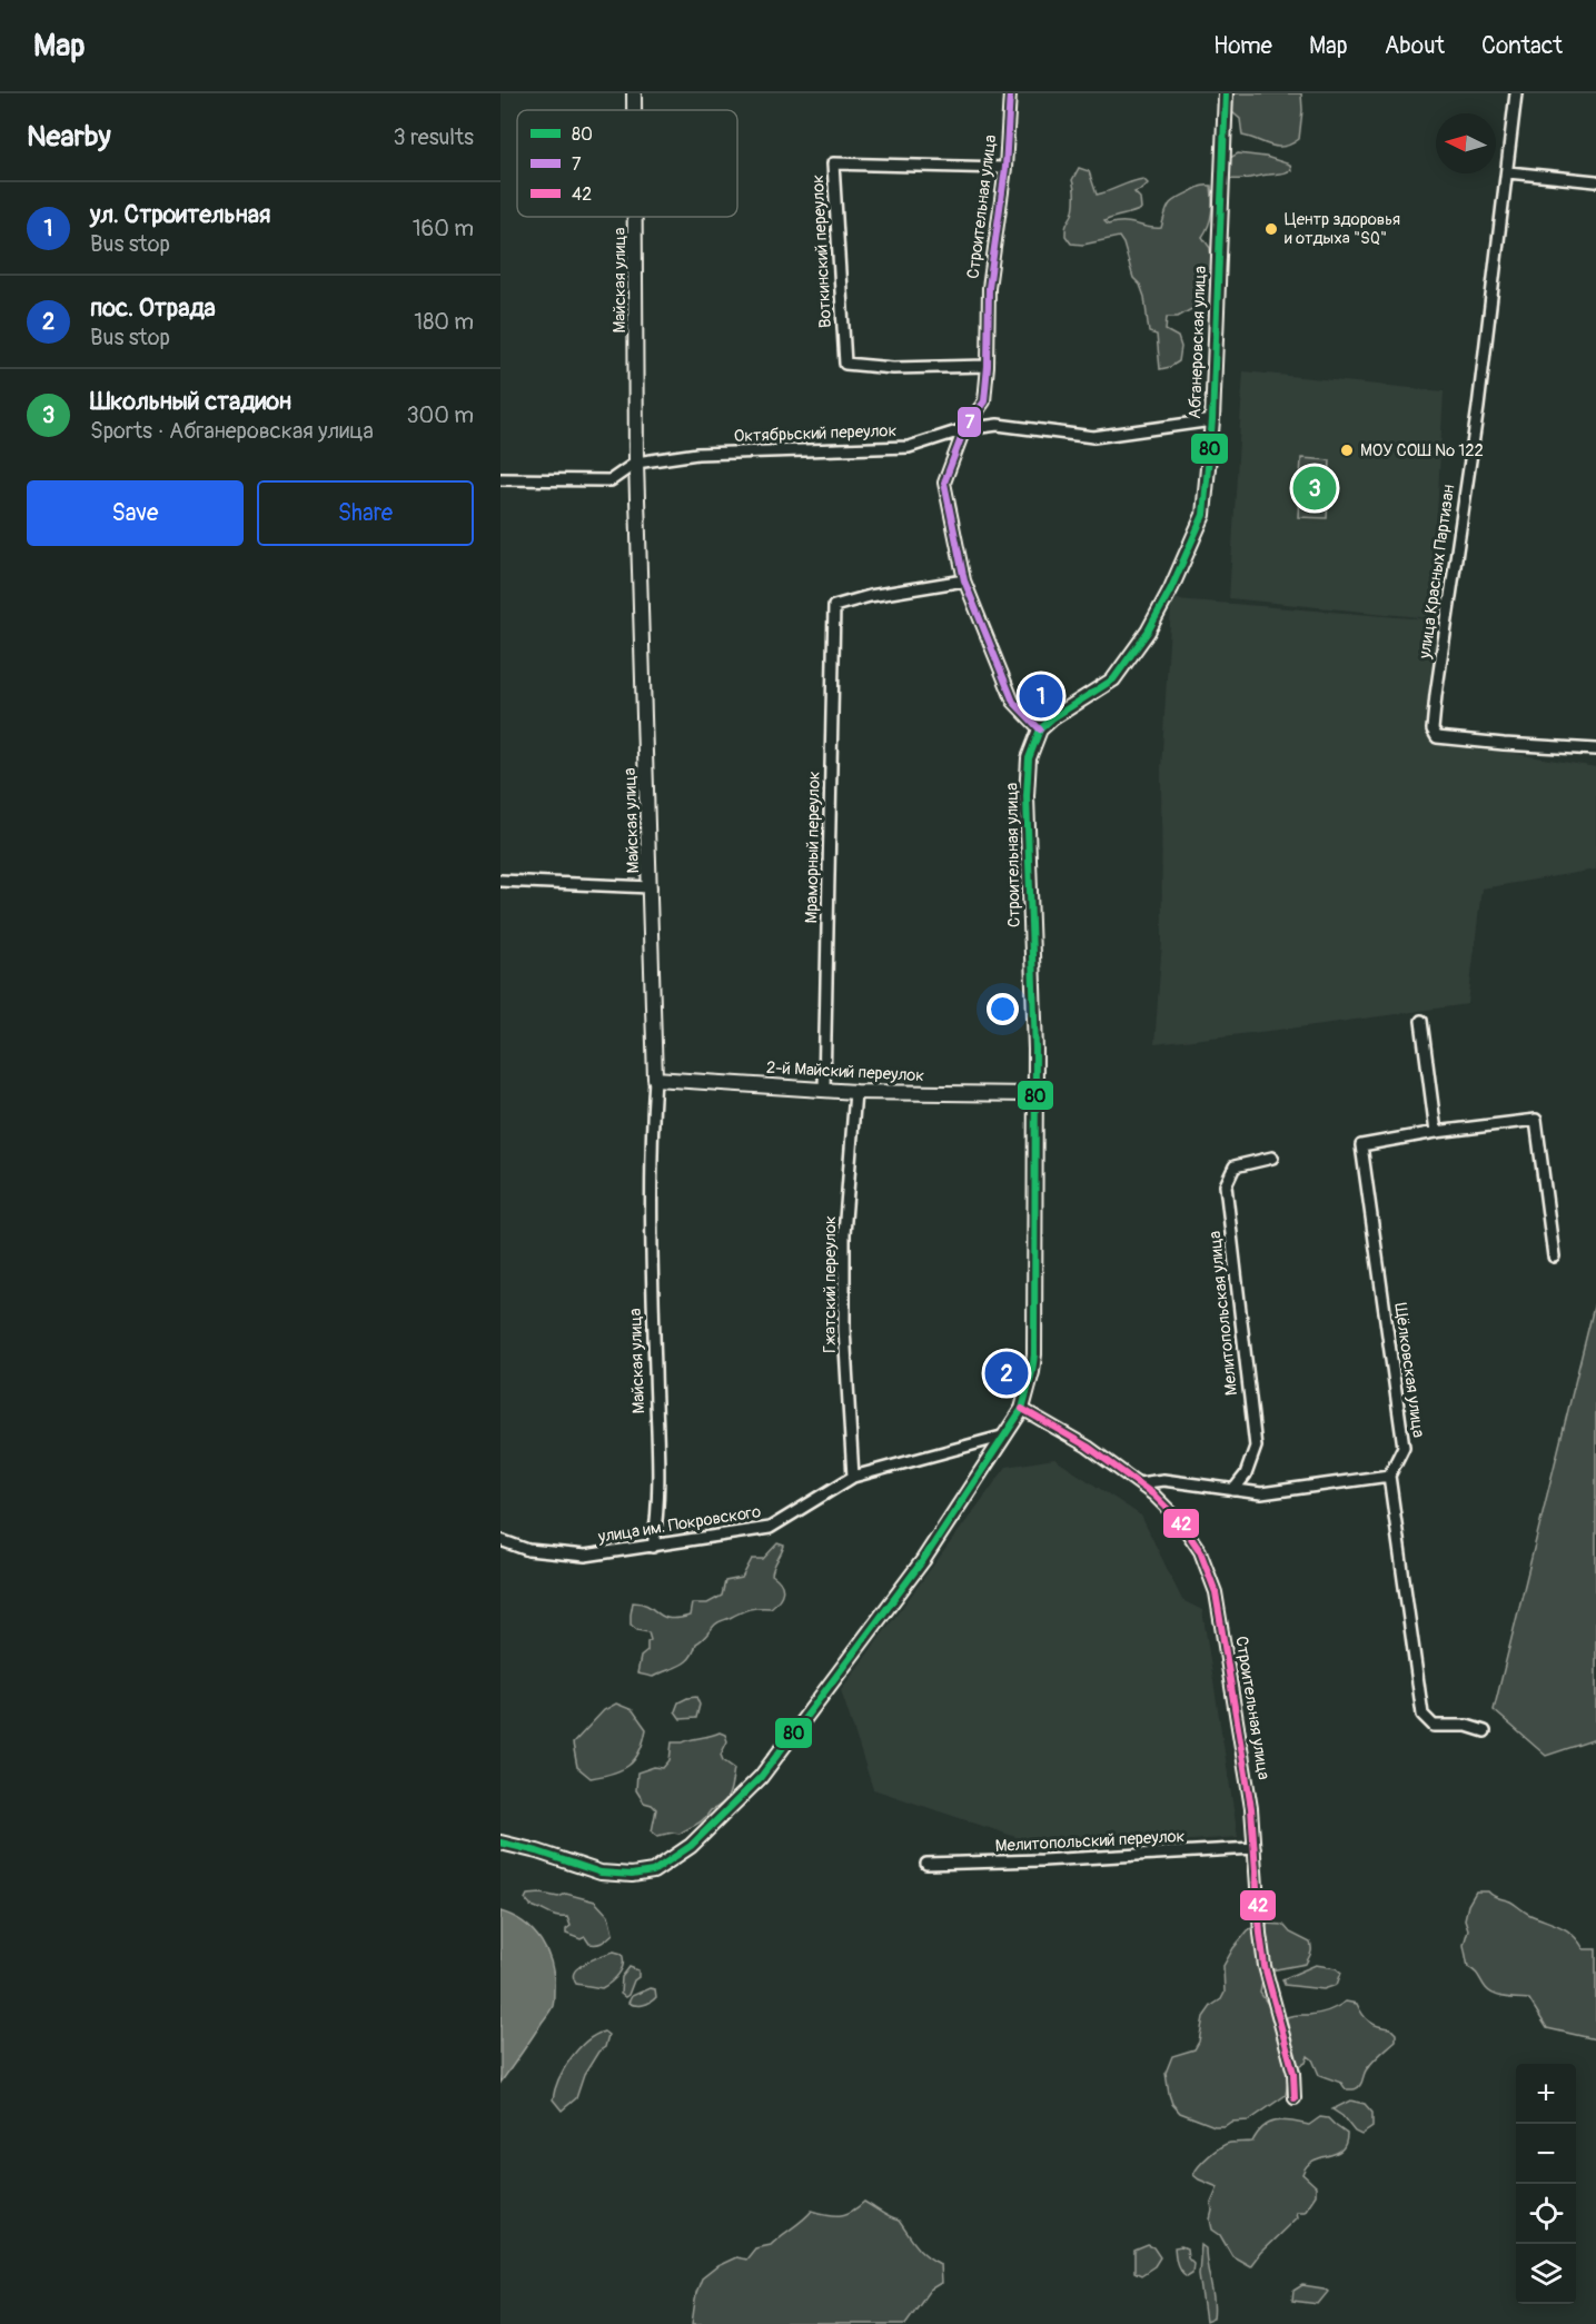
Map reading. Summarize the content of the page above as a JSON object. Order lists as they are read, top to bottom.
{
  "streets": {
    "street": [
      "Строительная улица",
      "Воткинский переулок",
      "Майская улица",
      "Абганеровская улица",
      "Октябрьский переулок",
      "улица Красных Партизан",
      "Мраморный переулок",
      "2-й Майский переулок",
      "Гжатский переулок",
      "Мелитопольская улица",
      "Щёлковская улица",
      "улица им. Покровского",
      "Мелитопольский переулок"
    ]
  },
  "crossings": [
    ["Строительная улица", "Воткинский переулок"],
    ["Строительная улица", "Абганеровская улица"],
    ["Строительная улица", "Октябрьский переулок"],
    ["Строительная улица", "Мраморный переулок"],
    ["Строительная улица", "2-й Майский переулок"],
    ["Строительная улица", "улица им. Покровского"],
    ["Строительная улица", "Мелитопольский переулок"],
    ["Майская улица", "Октябрьский переулок"],
    ["Майская улица", "2-й Майский переулок"],
    ["Майская улица", "улица им. Покровского"],
    ["Абганеровская улица", "Октябрьский переулок"],
    ["Мраморный переулок", "2-й Майский переулок"],
    ["2-й Майский переулок", "Гжатский переулок"],
    ["Гжатский переулок", "улица им. Покровского"]
  ],
  "places": ["Центр здоровья и отдыха \"SQ\"", "МОУ СОШ № 122"],
  "lines": ["transit line 80", "transit line 7", "transit line 42"],
  "legend": ["80", "7", "42"],
  "north": "left",
  "page": {
    "header": "Map",
    "nav": [
      "Home",
      "Map",
      "About",
      "Contact"
    ],
    "heading": ["Nearby", "3 results"],
    "list": [
      {
        "mark": "1",
        "name": "ул. Строительная",
        "note": "Bus stop",
        "value": "160 m"
      },
      {
        "mark": "2",
        "name": "пос. Отрада",
        "note": "Bus stop",
        "value": "180 m"
      },
      {
        "mark": "3",
        "name": "Школьный стадион",
        "note": "Sports · Абганеровская улица",
        "value": "300 m"
      }
    ],
    "buttons": ["Save", "Share"],
    "pins": ["3", "1", "2"],
    "map_buttons": ["+", "−"]
  }
}
